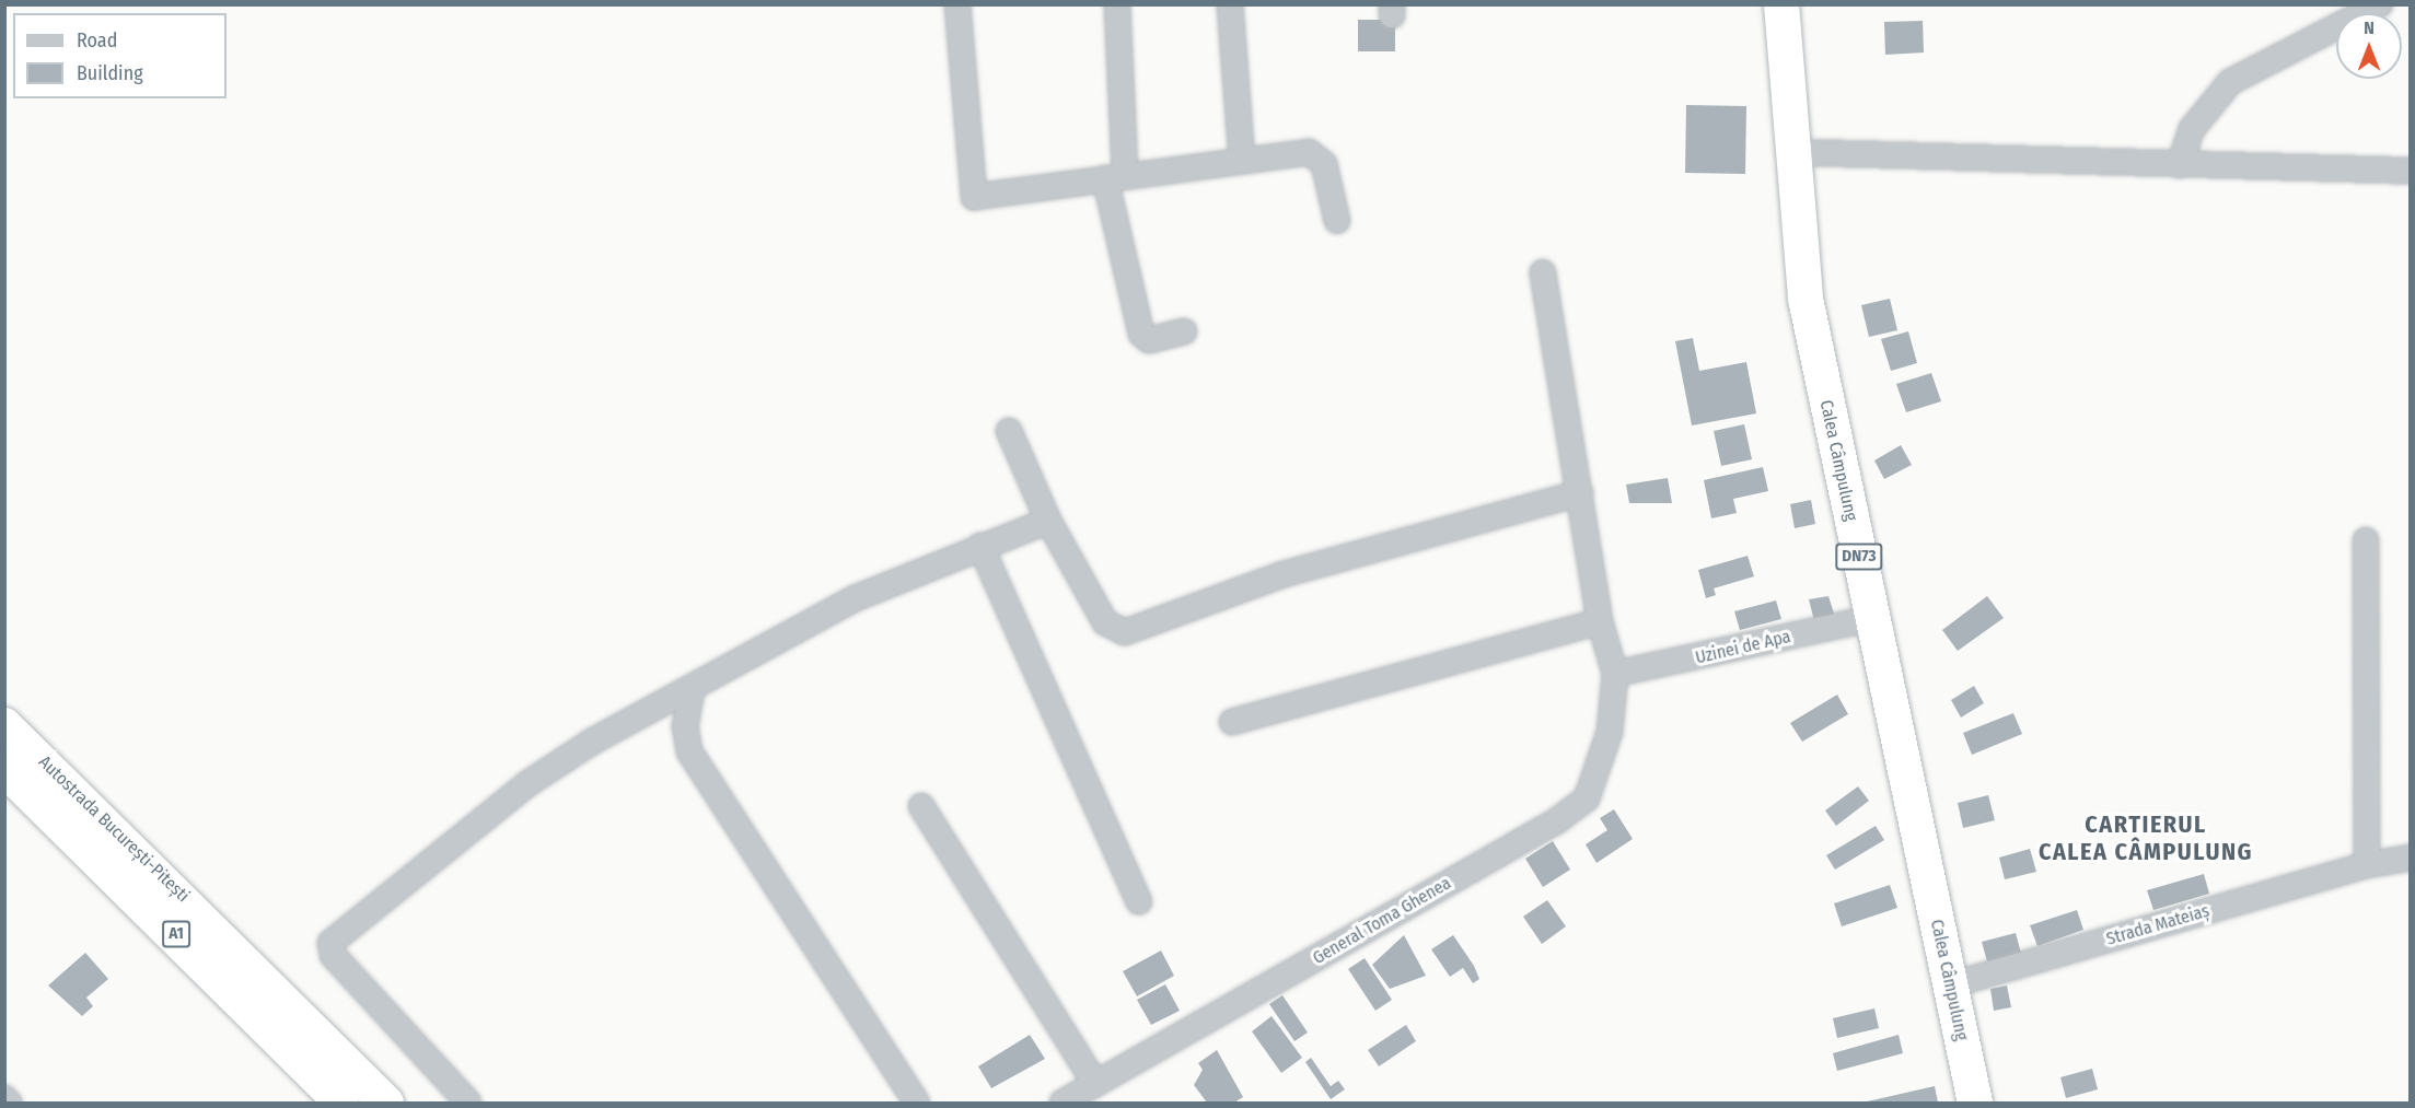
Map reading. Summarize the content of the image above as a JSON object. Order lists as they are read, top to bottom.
{
  "streets": {
    "highway": [
      "Calea Câmpulung",
      "DN73",
      "Autostrada București-Pitești",
      "A1"
    ],
    "street": ["Uzinei de Apa", "General Toma Ghenea", "Strada Mateiaș"]
  },
  "crossings": [
    ["Calea Câmpulung", "Uzinei de Apa"],
    ["Calea Câmpulung", "Strada Mateiaș"],
    ["Uzinei de Apa", "General Toma Ghenea"]
  ],
  "districts": ["CARTIERUL CALEA CÂMPULUNG"],
  "legend": ["Road", "Building"],
  "north": "top"
}
